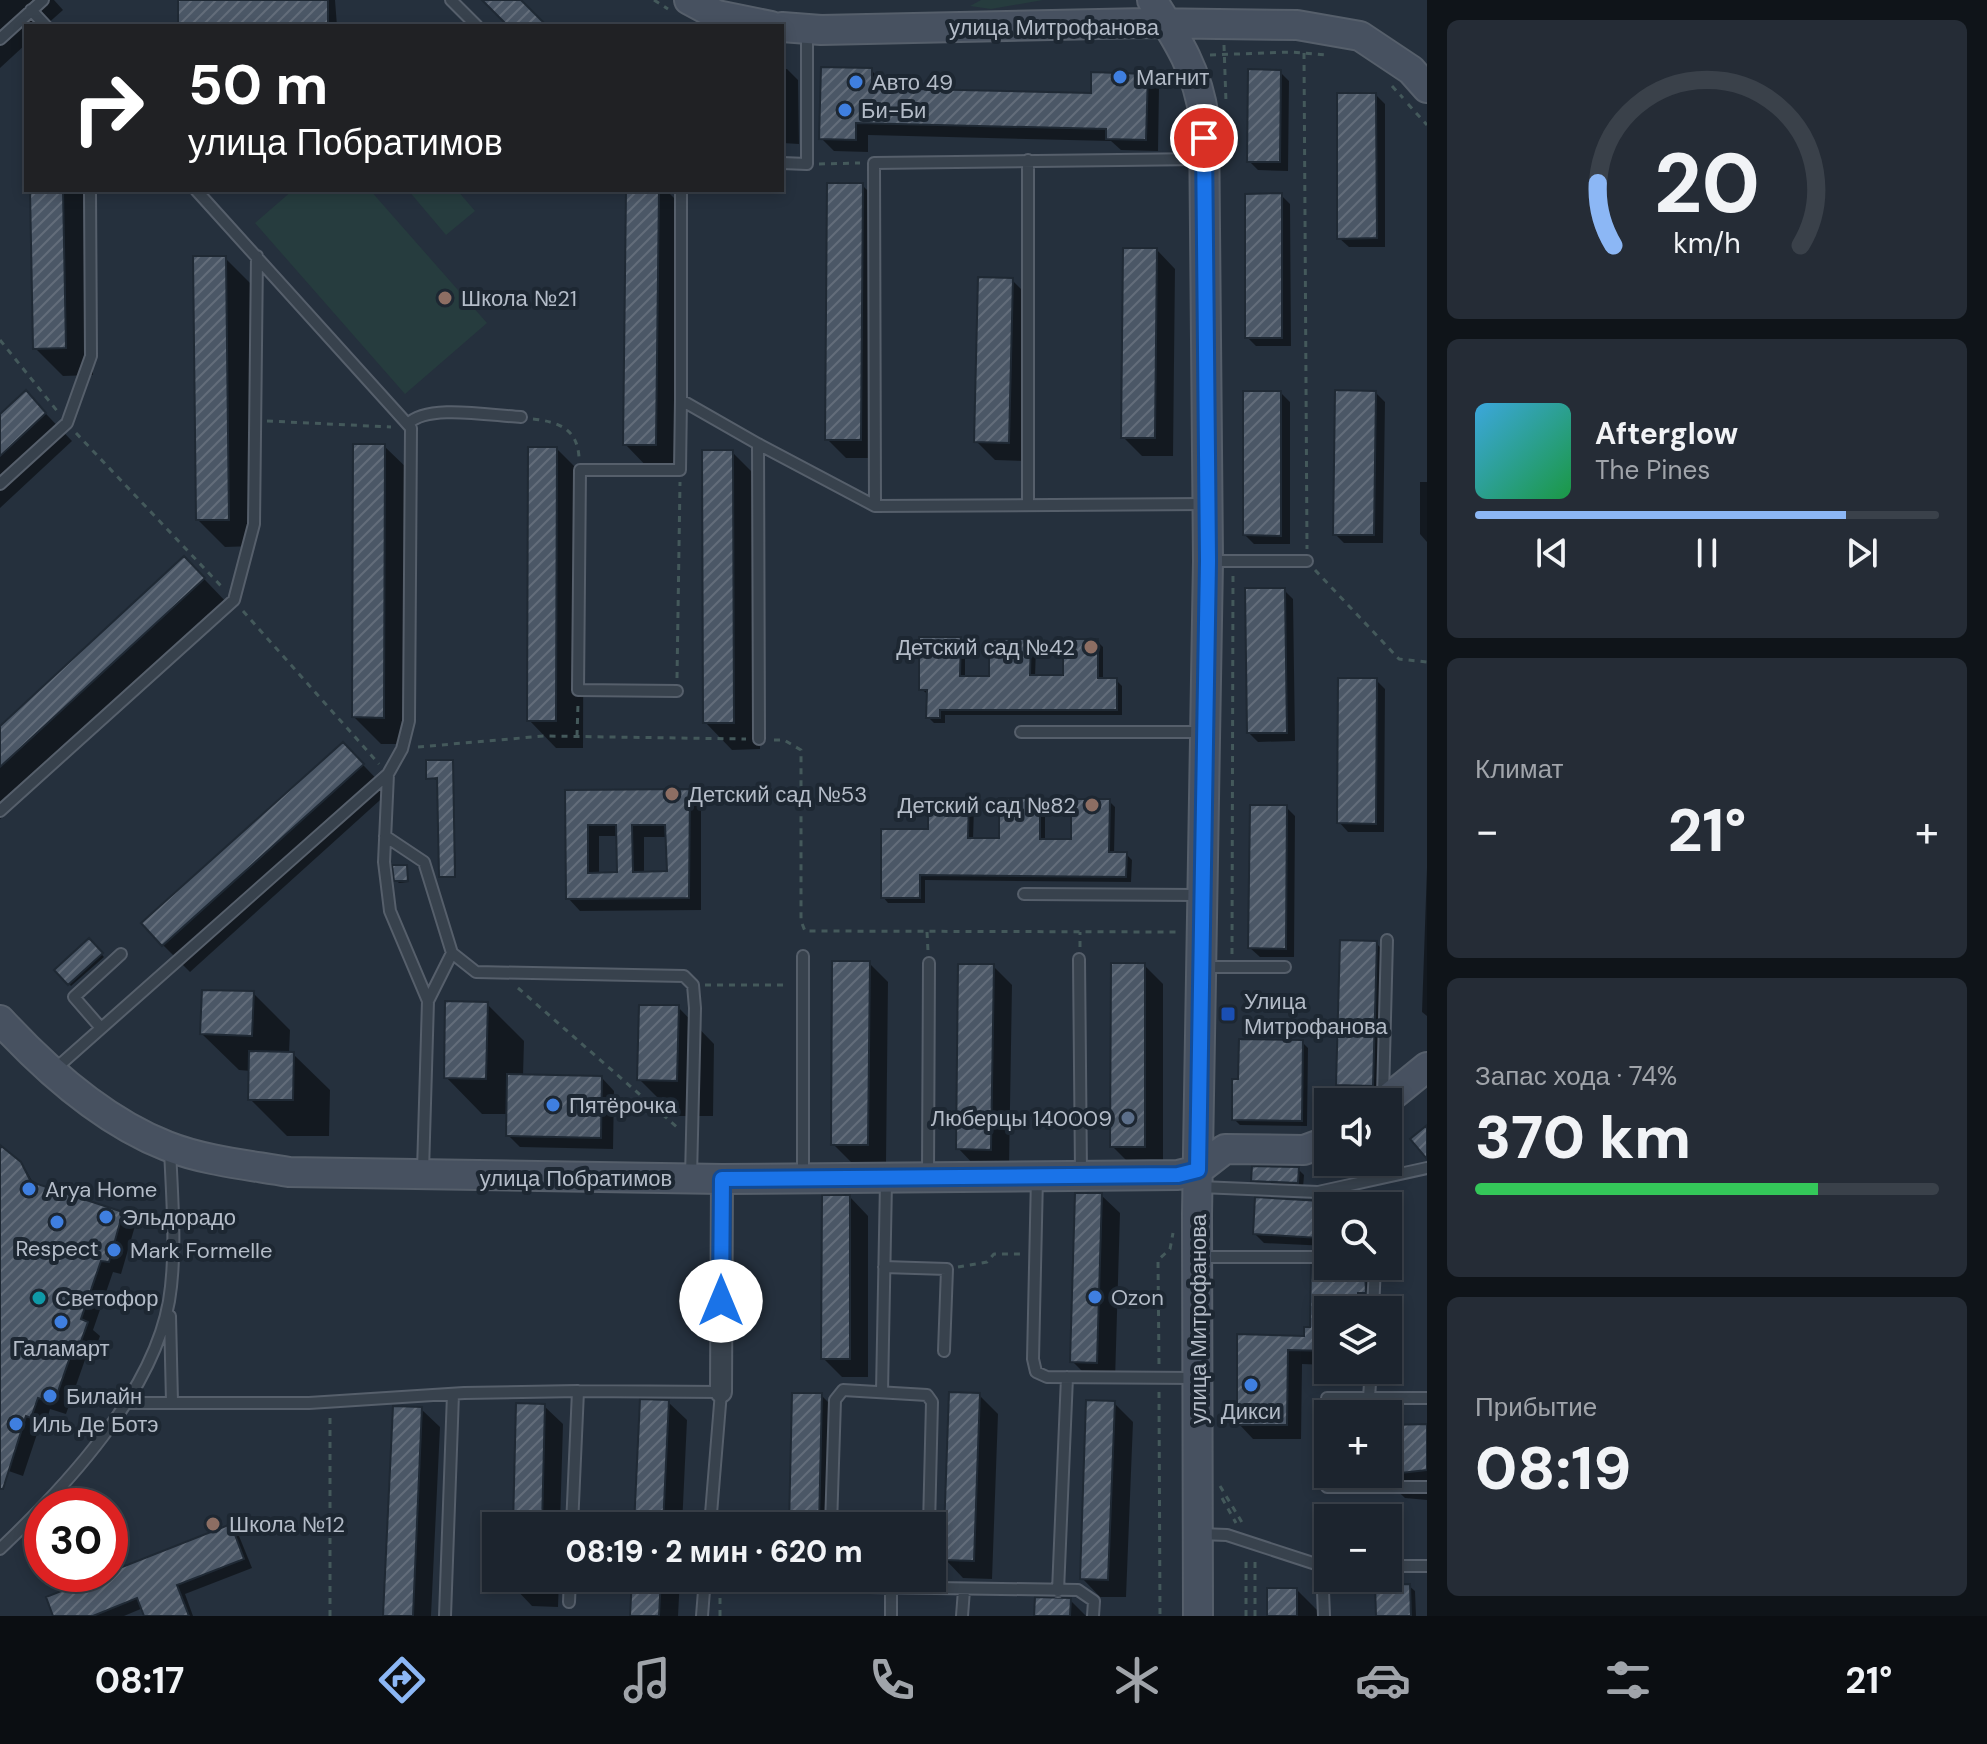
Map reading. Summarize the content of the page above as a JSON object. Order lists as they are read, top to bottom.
{
  "streets": {
    "main road": ["улица Митрофанова", "улица Побратимов"]
  },
  "crossings": [
    ["улица Митрофанова", "улица Побратимов"]
  ],
  "places": {
    "other": [
      "Магнит",
      "Авто 49",
      "Би-Би",
      "Школа №21",
      "Детский сад №42",
      "Детский сад №53",
      "Детский сад №82",
      "Пятёрочка",
      "Люберцы 140009",
      "Arya Home",
      "Эльдорадо",
      "Respect",
      "Mark Formelle",
      "Ozon",
      "Светофор",
      "Галамарт",
      "Дикси",
      "Билайн",
      "Иль Де Ботэ",
      "Школа №12"
    ],
    "transit": ["Улица Митрофанова"]
  },
  "page": {
    "turn": ["50 m", "улица Побратимов"],
    "song": ["Afterglow", "The Pines"],
    "tile": [
      "Климат",
      ["Запас хода · 74%", "370 km"],
      ["Прибытие", "08:19"]
    ],
    "heat": ["−", "21°", "+"],
    "map_buttons": ["+", "−"],
    "limit": "30",
    "trip": "08:19 · 2 мин · 620 m",
    "tabs": ["08:17", "21°"],
    "gauge": ["20", "km/h"]
  }
}
